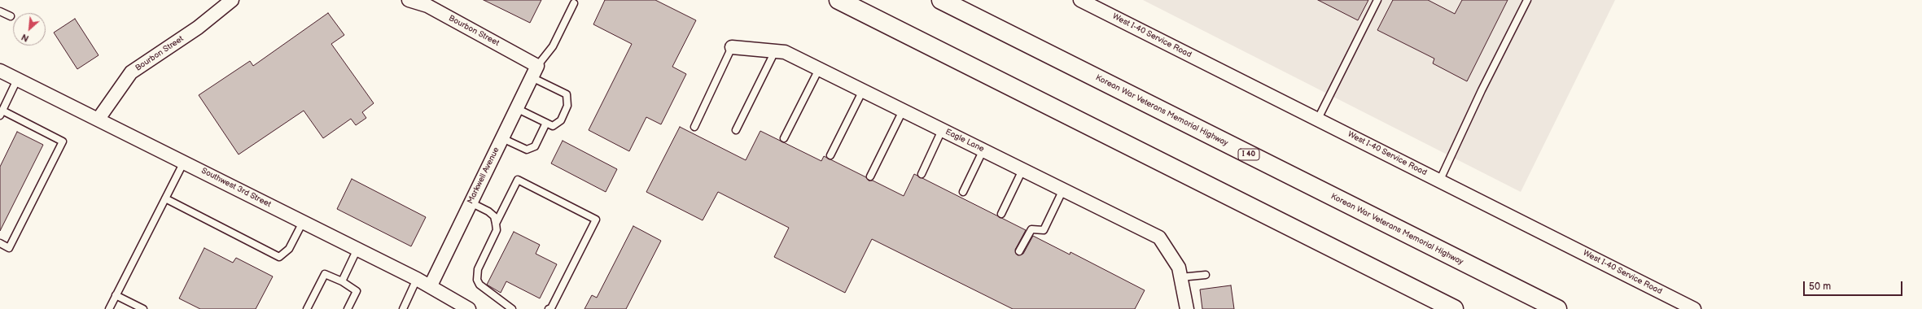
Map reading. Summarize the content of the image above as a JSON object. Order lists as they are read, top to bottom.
{
  "streets": {
    "highway": ["Korean War Veterans Memorial Highway", "I 40"],
    "street": [
      "Bourbon Street",
      "West I-40 Service Road",
      "Eagle Lane",
      "Markwell Avenue",
      "Southwest 3rd Street"
    ]
  },
  "crossings": [
    ["Bourbon Street", "Markwell Avenue"],
    ["Bourbon Street", "Southwest 3rd Street"],
    ["Markwell Avenue", "Southwest 3rd Street"]
  ],
  "scale_bar": "50 m",
  "north": "bottom left"
}
